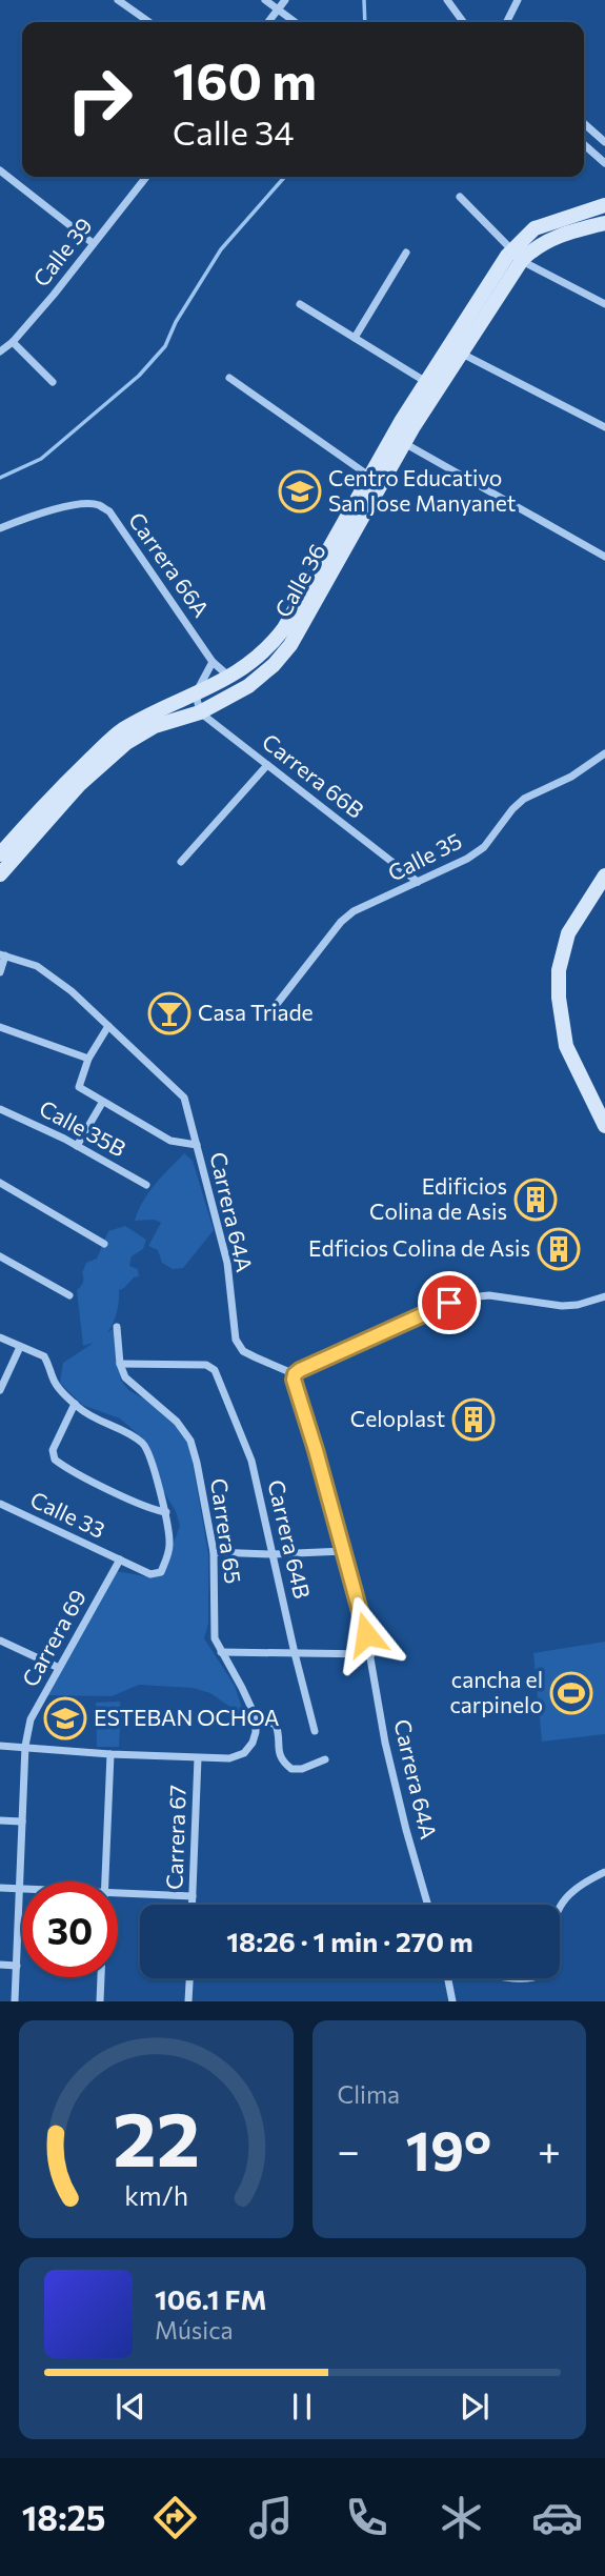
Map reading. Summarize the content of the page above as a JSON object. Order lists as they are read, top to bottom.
{
  "streets": {
    "main road": ["Calle 36"],
    "street": [
      "Calle 39",
      "Carrera 66A",
      "Carrera 66B",
      "Calle 35",
      "Calle 35B",
      "Carrera 64A",
      "Calle 33",
      "Carrera 65",
      "Carrera 64B",
      "Carrera 69",
      "Carrera 67"
    ]
  },
  "crossings": [
    ["Carrera 66A", "Calle 36"],
    ["Calle 36", "Carrera 66B"],
    ["Carrera 66B", "Calle 35"],
    ["Calle 33", "Carrera 69"],
    ["Carrera 65", "Carrera 64B"]
  ],
  "places": {
    "school or university": ["Centro Educativo San Jose Manyanet", "ESTEBAN OCHOA"],
    "bar": ["Casa Triade"],
    "building": ["Edificios Colina de Asis", "Edficios Colina de Asis", "Celoplast"],
    "sports": ["cancha el carpinelo"]
  },
  "page": {
    "turn": ["160 m", "Calle 34"],
    "limit": "30",
    "trip": "18:26 · 1 min · 270 m",
    "tile": "Clima",
    "heat": ["−", "19°", "+"],
    "song": ["106.1 FM", "Música"],
    "tabs": "18:25",
    "gauge": ["22", "km/h"]
  }
}
